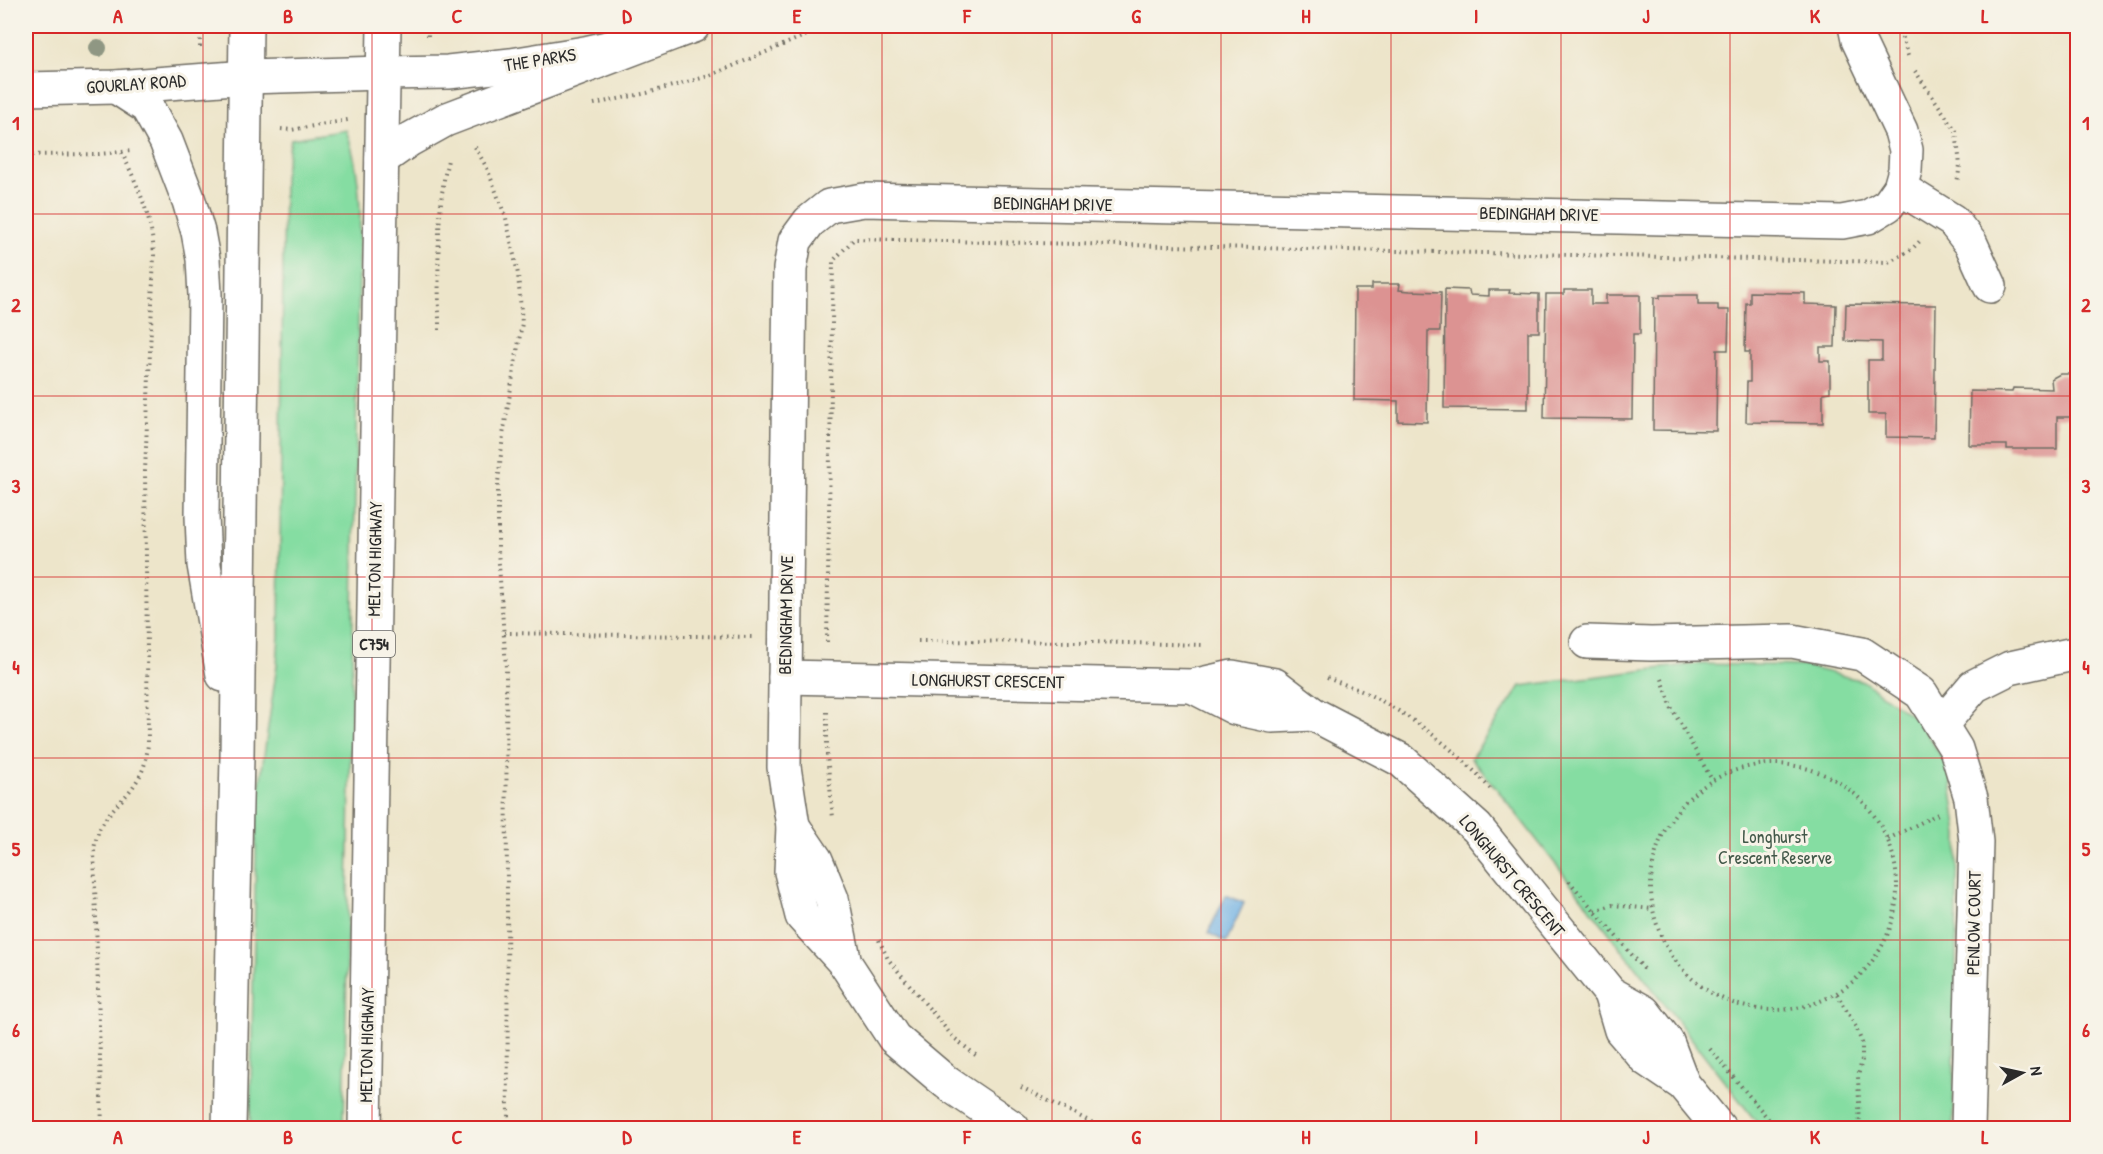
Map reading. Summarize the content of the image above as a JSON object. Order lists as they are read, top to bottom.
{
  "streets": {
    "main road": [
      "THE PARKS",
      "GOURLAY ROAD",
      "BEDINGHAM DRIVE",
      "MELTON HIGHWAY",
      "C754",
      "LONGHURST CRESCENT",
      "PENLOW COURT"
    ]
  },
  "crossings": [
    ["THE PARKS", "GOURLAY ROAD"],
    ["THE PARKS", "MELTON HIGHWAY"],
    ["BEDINGHAM DRIVE", "LONGHURST CRESCENT"]
  ],
  "parks": ["Longhurst Crescent Reserve"],
  "north": "right",
  "grid": {
    "columns": [
      "A",
      "B",
      "C",
      "D",
      "E",
      "F",
      "G",
      "H",
      "I",
      "J",
      "K",
      "L"
    ],
    "rows": [
      "1",
      "2",
      "3",
      "4",
      "5",
      "6"
    ]
  }
}
